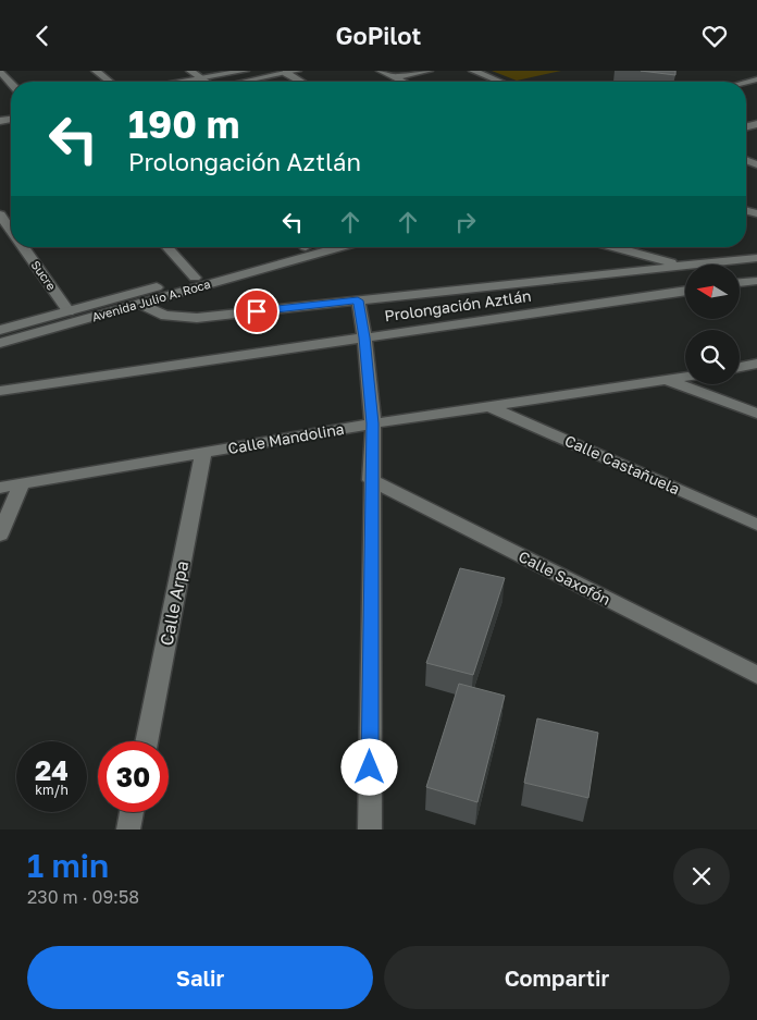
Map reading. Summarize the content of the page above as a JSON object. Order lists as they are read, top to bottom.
{
  "streets": {
    "street": [
      "Sucre",
      "Avenida Julio A. Roca",
      "Prolongación Aztlán",
      "Calle Mandolina",
      "Calle Castañuela",
      "Calle Saxofón",
      "Calle Arpa"
    ]
  },
  "crossings": [
    ["Sucre", "Avenida Julio A. Roca"],
    ["Avenida Julio A. Roca", "Prolongación Aztlán"],
    ["Calle Mandolina", "Calle Castañuela"],
    ["Calle Mandolina", "Calle Arpa"]
  ],
  "north": "left",
  "page": {
    "header": "GoPilot",
    "turn": ["190 m", "Prolongación Aztlán"],
    "speed": "24 km/h",
    "limit": "30",
    "heading": ["1 min", "230 m · 09:58"],
    "buttons": ["Salir", "Compartir"]
  }
}
